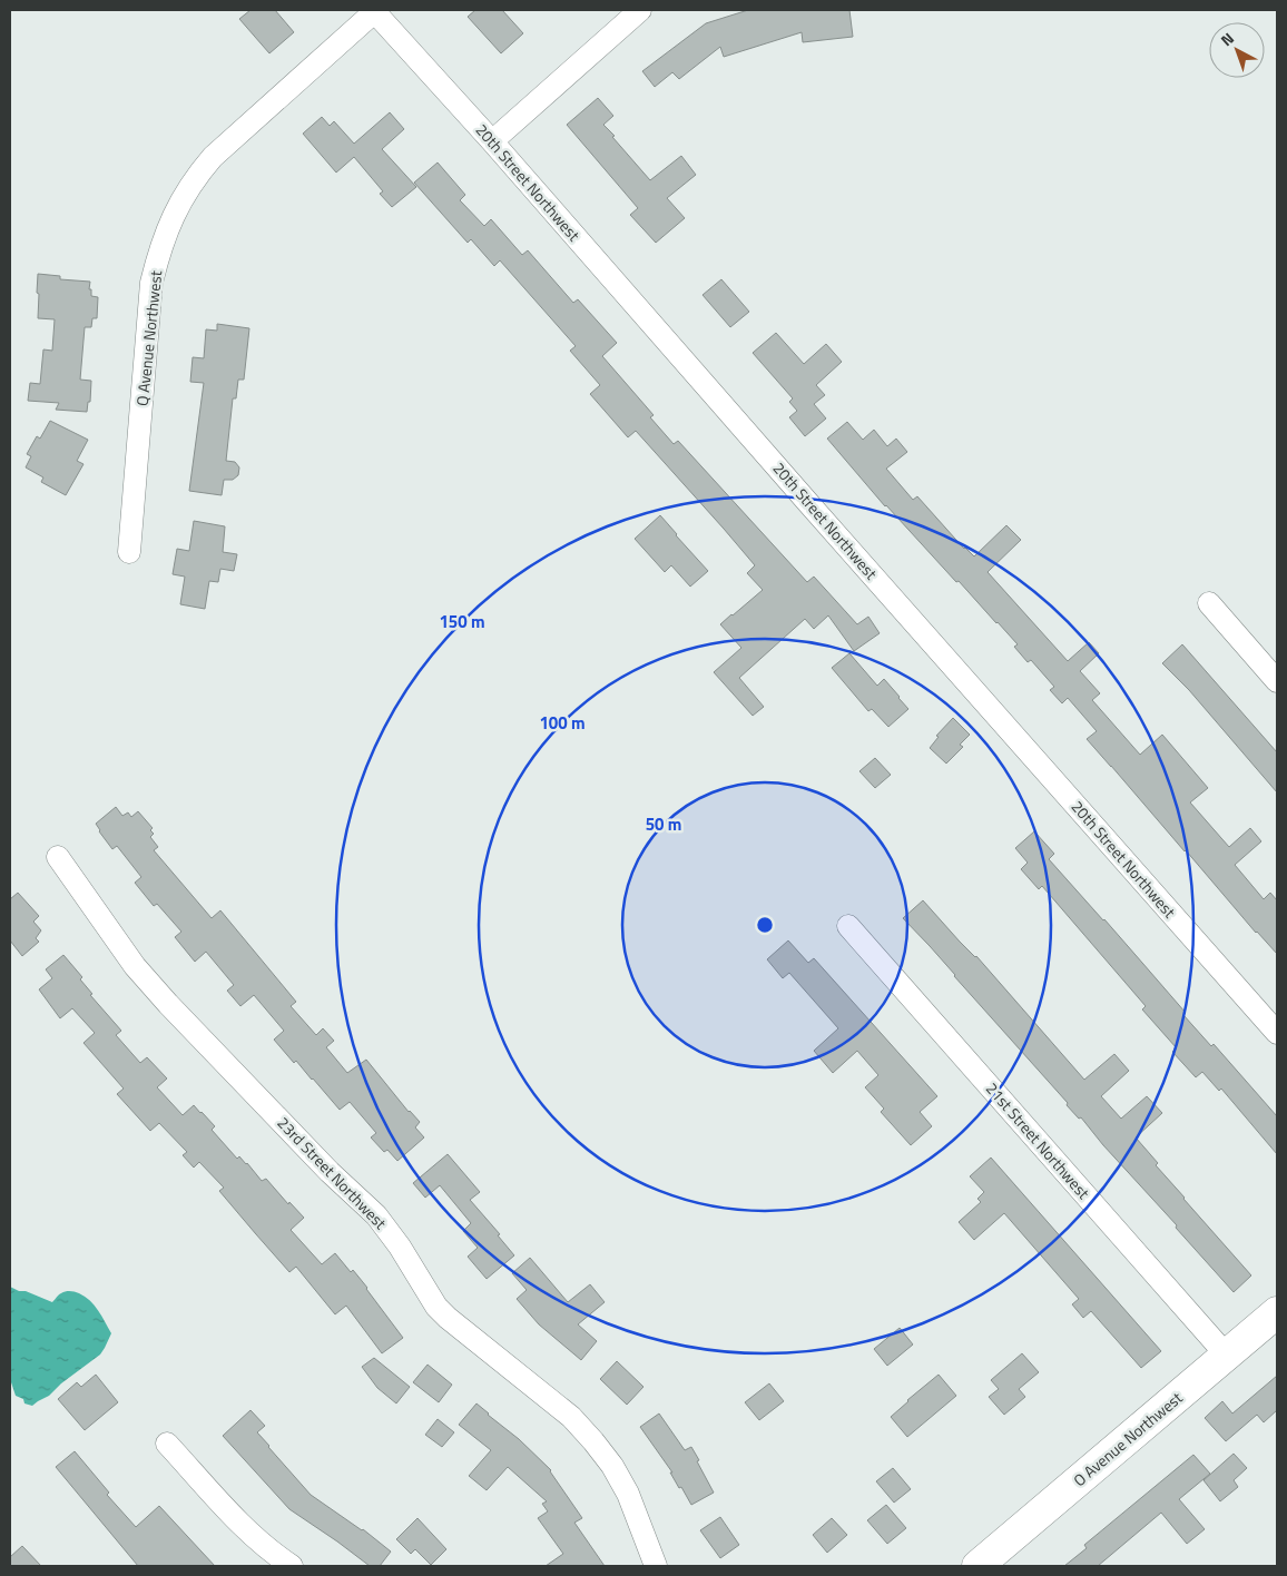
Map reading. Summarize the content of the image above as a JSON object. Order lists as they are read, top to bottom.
{
  "streets": {
    "street": [
      "20th Street Northwest",
      "Q Avenue Northwest",
      "21st Street Northwest",
      "23rd Street Northwest",
      "O Avenue Northwest"
    ]
  },
  "crossings": [
    ["20th Street Northwest", "Q Avenue Northwest"],
    ["21st Street Northwest", "O Avenue Northwest"]
  ],
  "north": "top left",
  "rings": ["150 m", "100 m", "50 m"]
}
